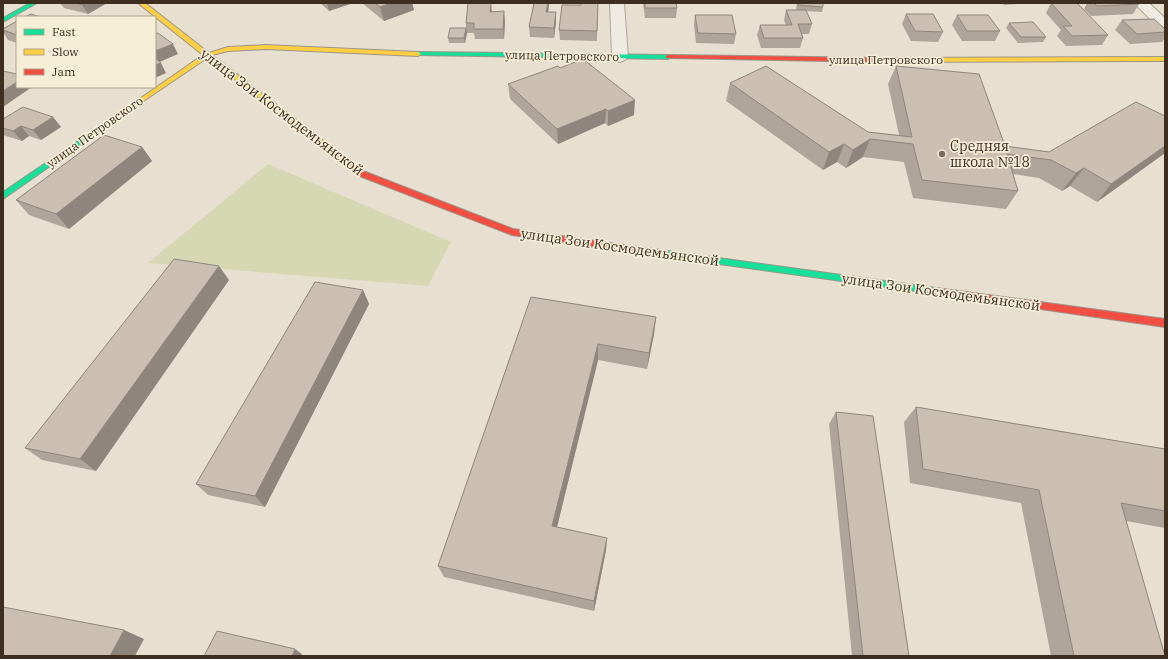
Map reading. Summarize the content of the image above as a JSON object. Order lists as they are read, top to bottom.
{
  "streets": {
    "street": ["улица Петровского", "улица Зои Космодемьянской"]
  },
  "crossings": [
    ["улица Петровского", "улица Зои Космодемьянской"]
  ],
  "places": ["Средняя школа №18"],
  "legend": ["Fast", "Slow", "Jam"]
}
